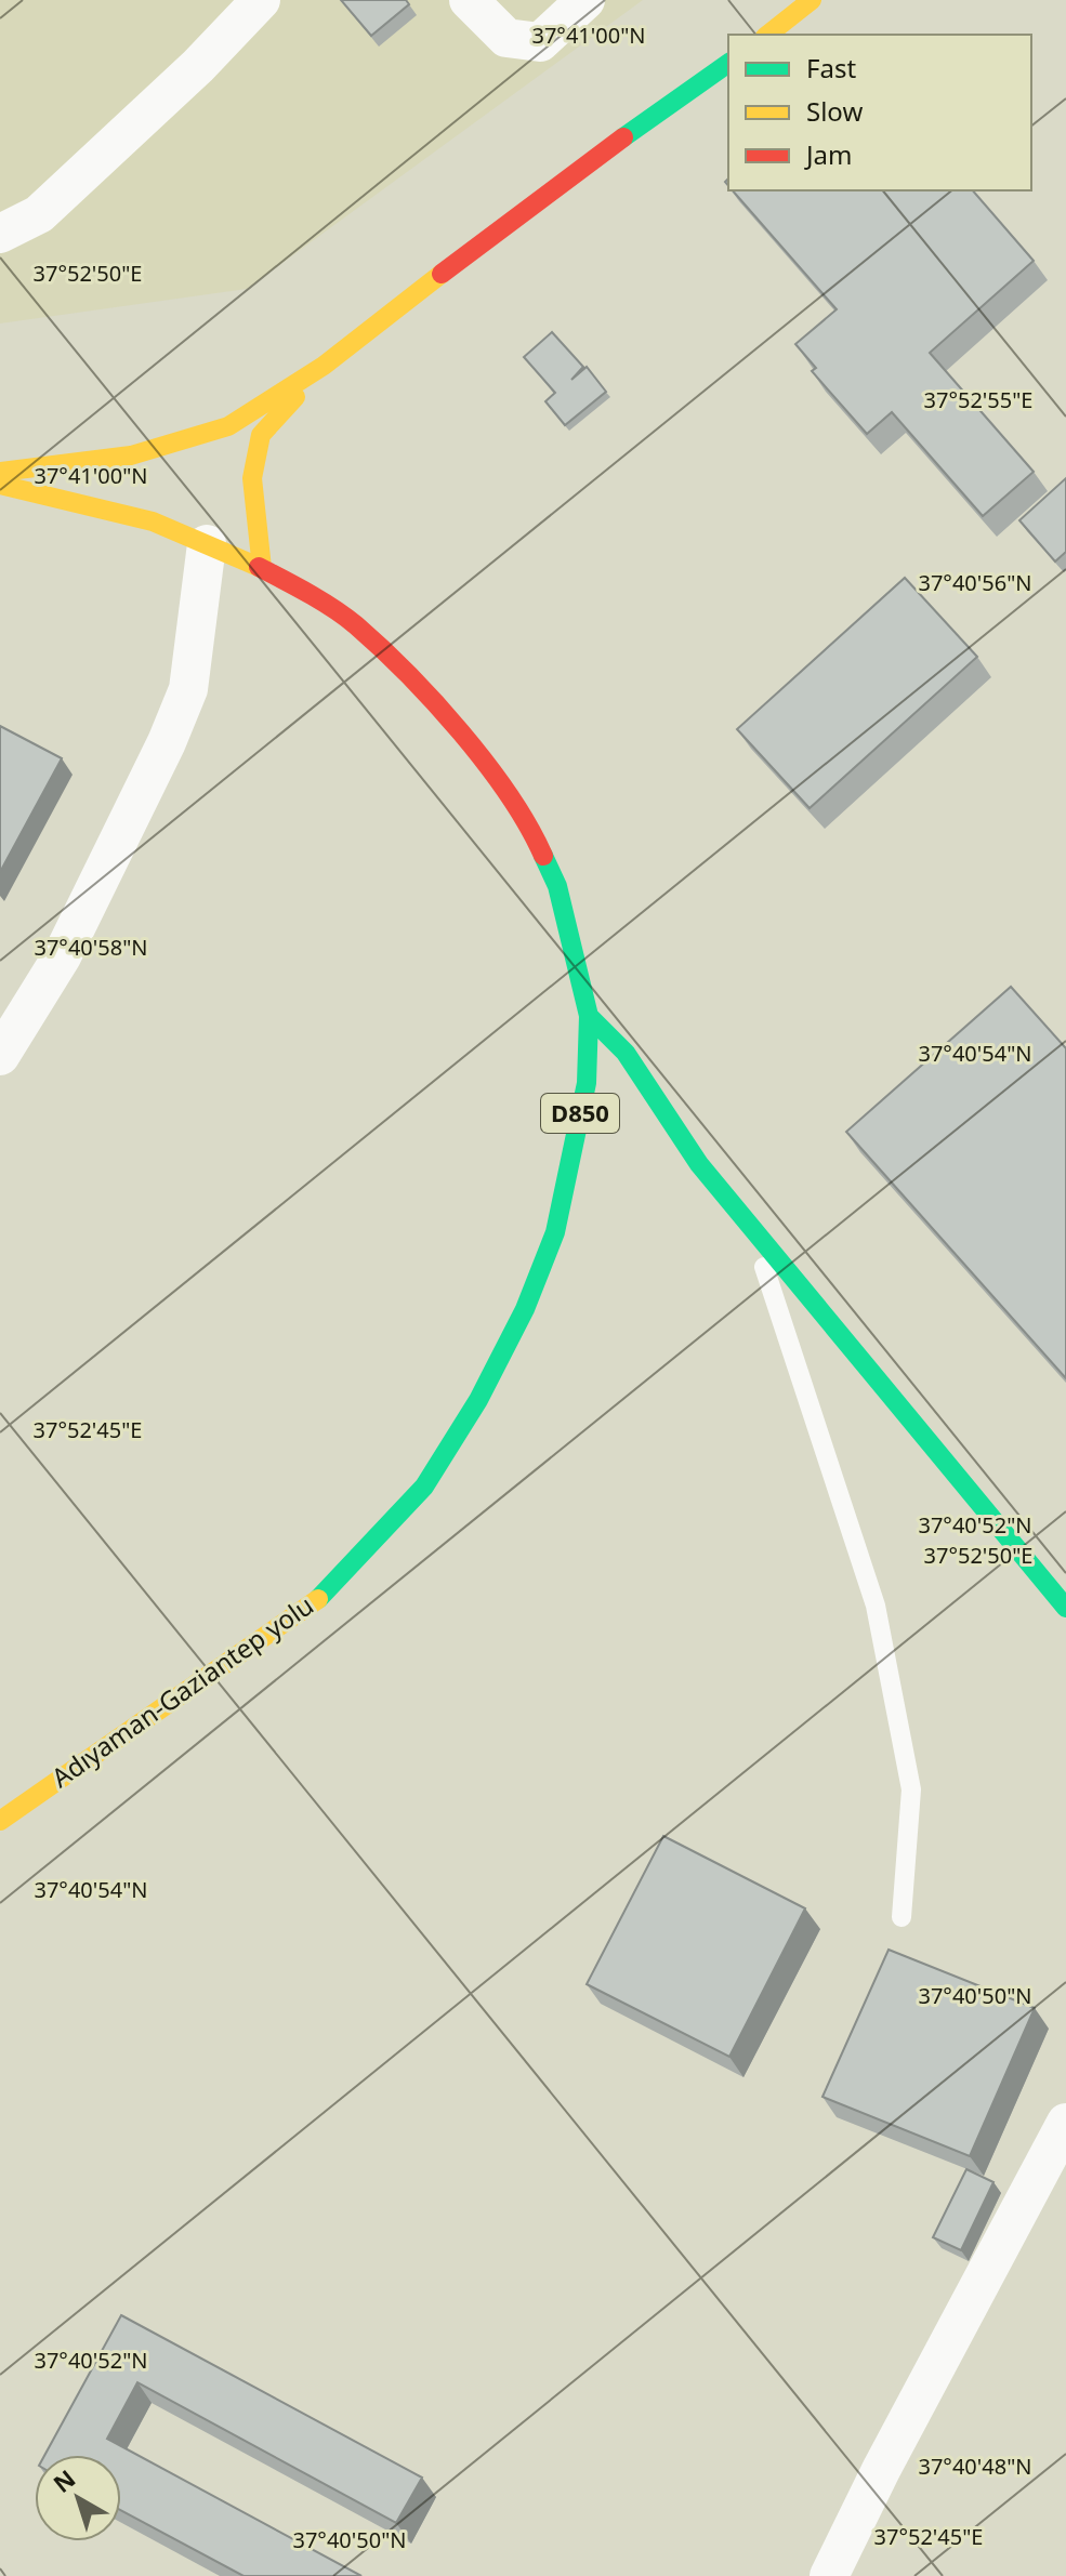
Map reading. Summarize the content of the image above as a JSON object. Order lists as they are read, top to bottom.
{
  "streets": {
    "main road": ["D850", "Adıyaman-Gaziantep yolu"]
  },
  "legend": ["Fast", "Slow", "Jam"],
  "north": "top left",
  "coordinates": [
    "37°41'00\"N",
    "37°52'50\"E",
    "37°52'55\"E",
    "37°40'56\"N",
    "37°40'58\"N",
    "37°40'54\"N",
    "37°52'45\"E",
    "37°40'52\"N",
    "37°40'50\"N",
    "37°40'48\"N"
  ]
}
